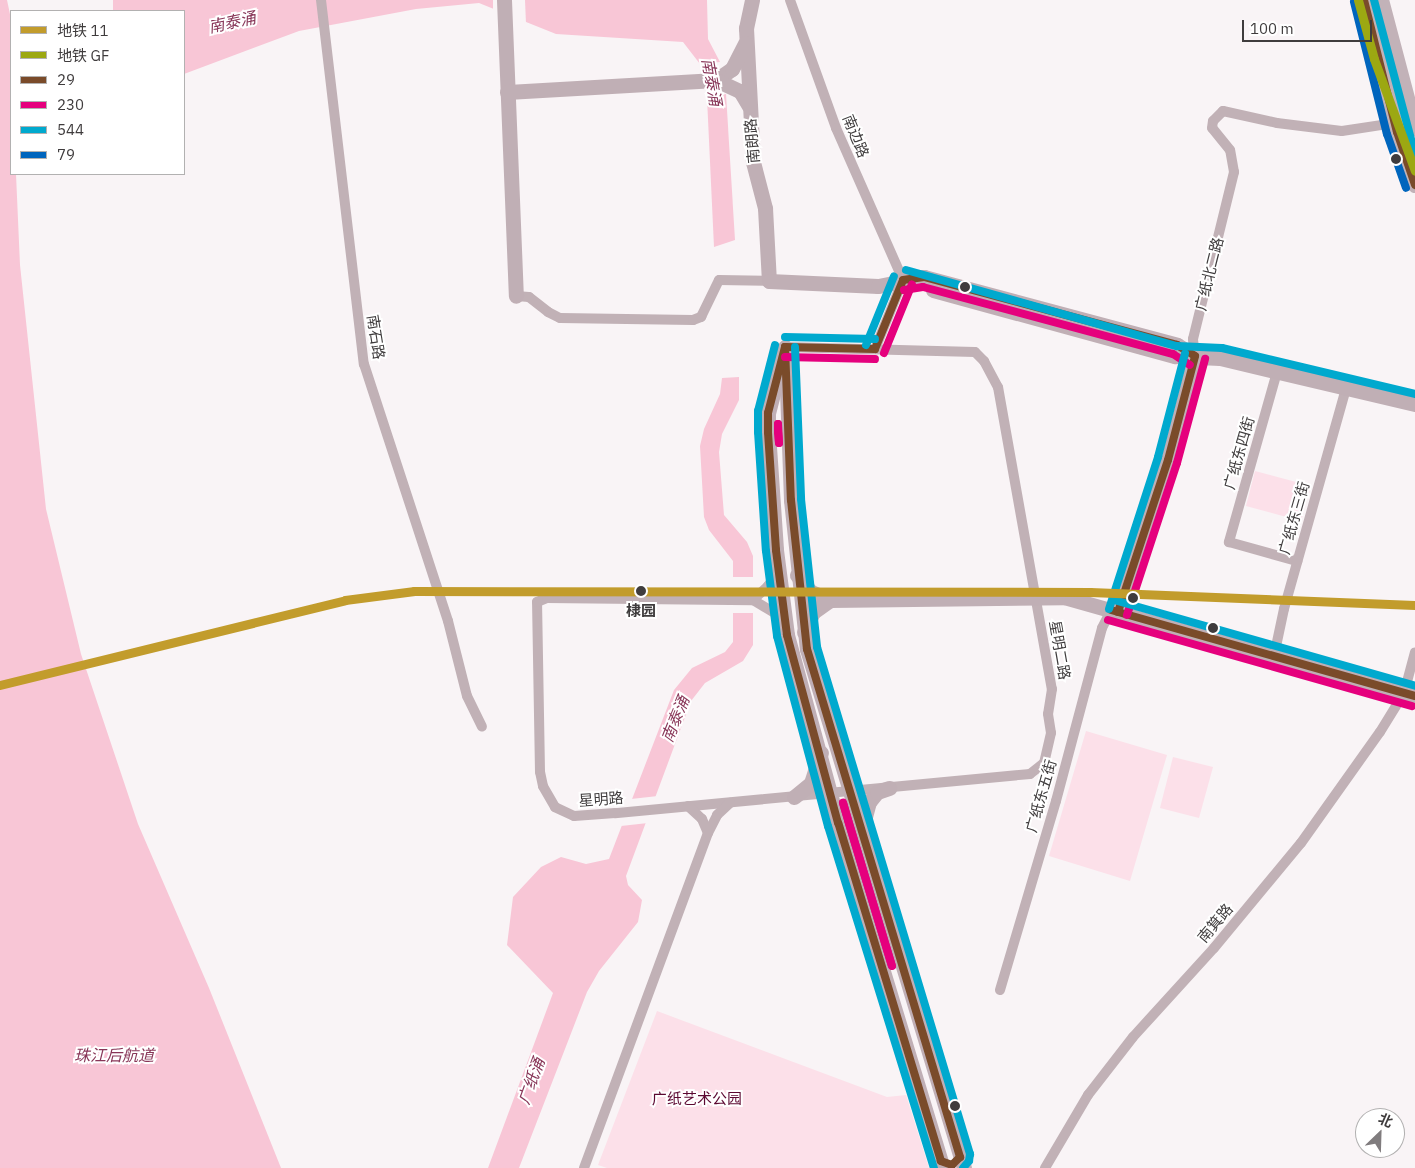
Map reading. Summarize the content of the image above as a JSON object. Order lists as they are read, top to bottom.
{
  "streets": {
    "street": [
      "南边路",
      "南朗路",
      "广纸北二路",
      "南石路",
      "广纸东四街",
      "广纸东三街",
      "星明二路",
      "广纸东五街",
      "星明路",
      "南箕路"
    ]
  },
  "crossings": [
    ["广纸北二路", "广纸东五街"],
    ["广纸东四街", "广纸东三街"],
    ["星明二路", "星明路"]
  ],
  "water": ["南泰涌", "珠江后航道", "广纸涌"],
  "parks": ["广纸艺术公园"],
  "places": ["棣园"],
  "lines": [
    "metro line GF",
    "transit line 29",
    "transit line 544",
    "transit line 79",
    "transit line 230",
    "metro line 11"
  ],
  "legend": [
    "地铁 11",
    "地铁 GF",
    "29",
    "230",
    "544",
    "79"
  ],
  "scale_bar": "100 m",
  "north": "top right"
}
